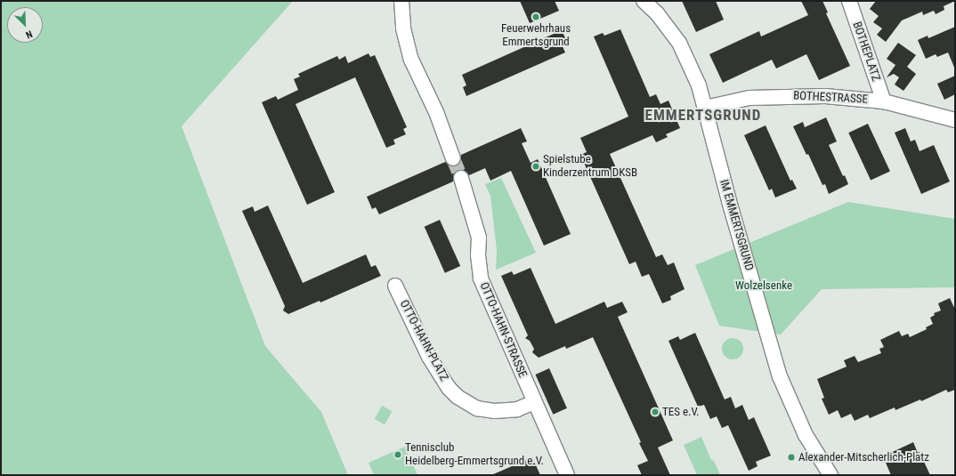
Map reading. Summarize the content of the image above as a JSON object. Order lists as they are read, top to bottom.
{
  "streets": {
    "street": [
      "BOTHEPLATZ",
      "BOTHESTRASSE",
      "IM EMMERTSGRUND",
      "OTTO-HAHN-STRASSE",
      "OTTO-HAHN-PLATZ"
    ]
  },
  "crossings": [
    ["BOTHEPLATZ", "BOTHESTRASSE"],
    ["BOTHESTRASSE", "IM EMMERTSGRUND"],
    ["OTTO-HAHN-STRASSE", "OTTO-HAHN-PLATZ"]
  ],
  "districts": ["EMMERTSGRUND"],
  "parks": ["Wolzelsenke"],
  "places": [
    "Feuerwehrhaus Emmertsgrund",
    "Spielstube Kinderzentrum DKSB",
    "TES e.V.",
    "Tennisclub Heidelberg-Emmertsgrund e.V.",
    "Alexander-Mitscherlich-Platz"
  ],
  "north": "bottom right"
}
